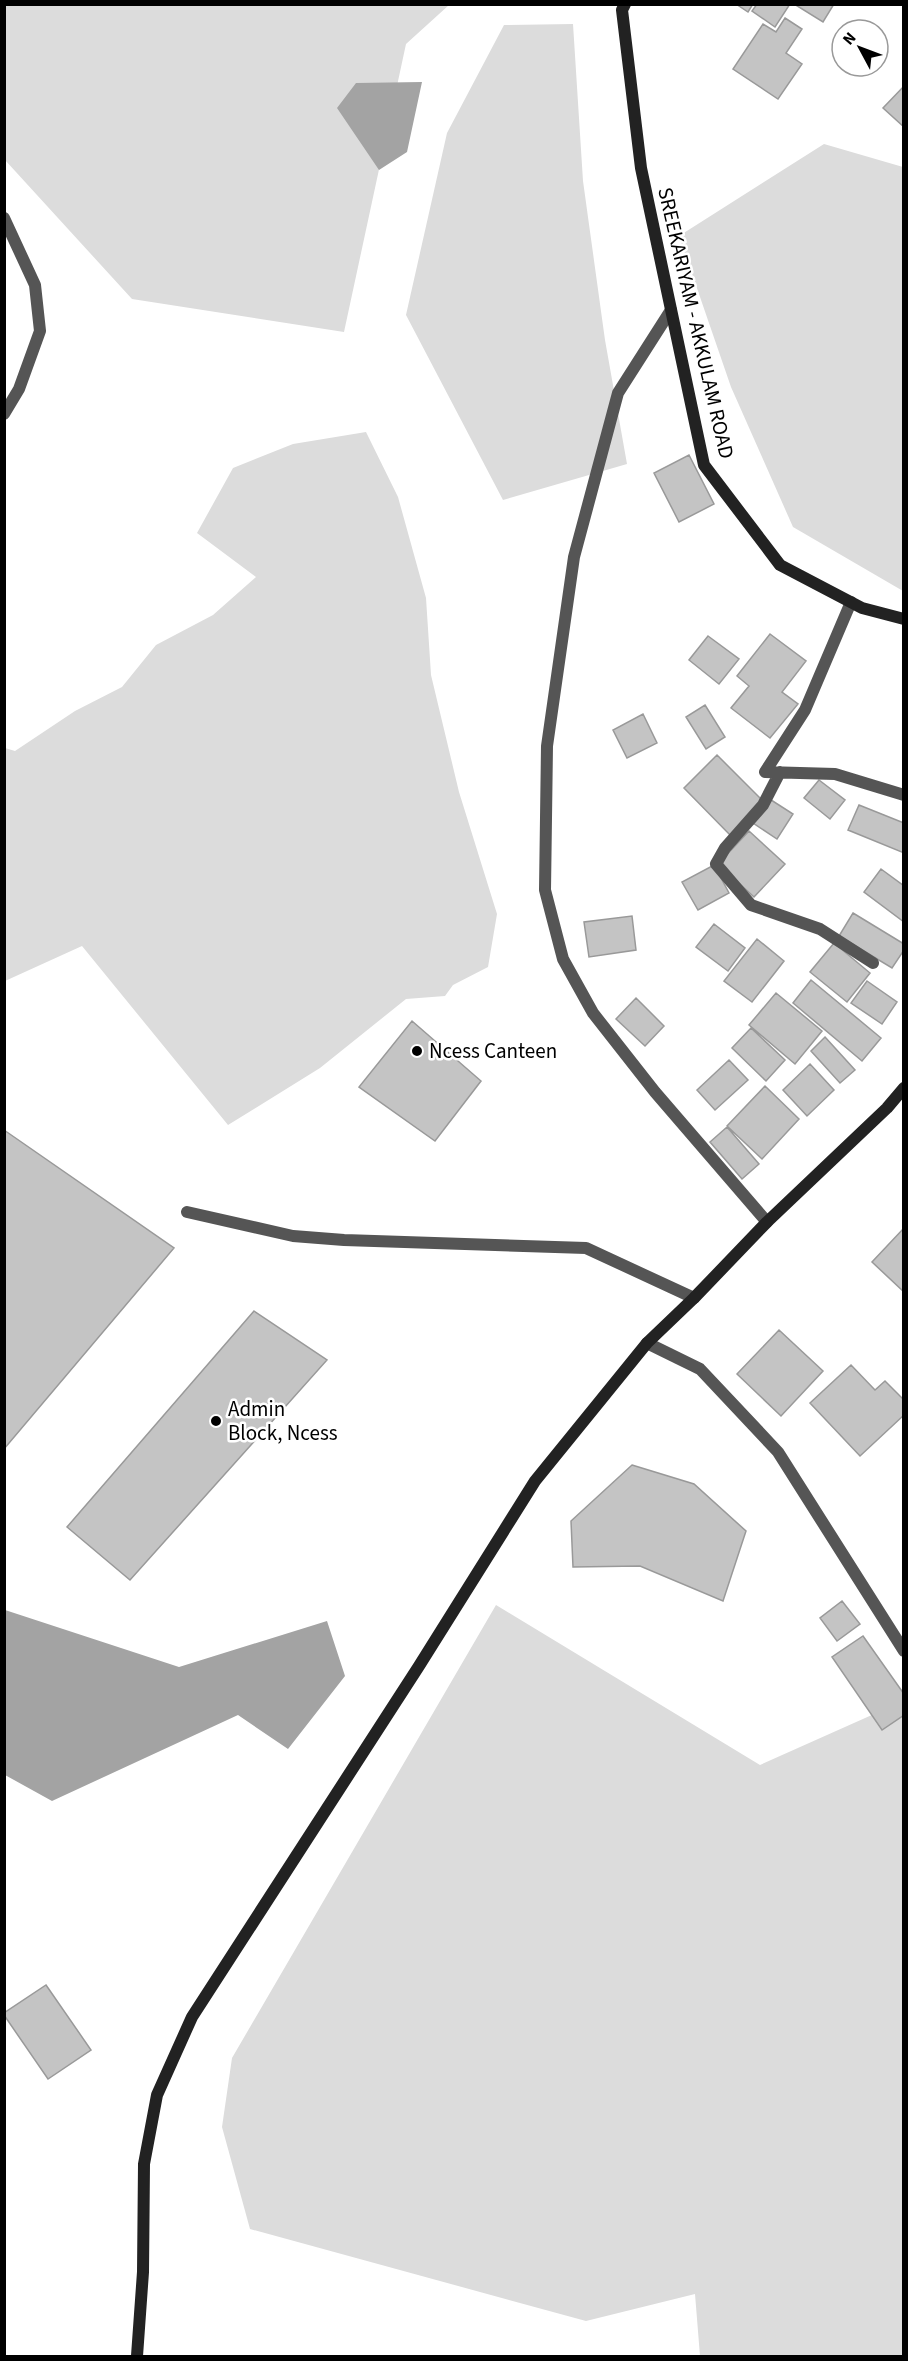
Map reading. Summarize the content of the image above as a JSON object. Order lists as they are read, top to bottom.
{
  "streets": {
    "main road": ["SREEKARIYAM - AKKULAM ROAD"]
  },
  "places": ["Ncess Canteen", "Admin Block, Ncess"],
  "north": "top left"
}
